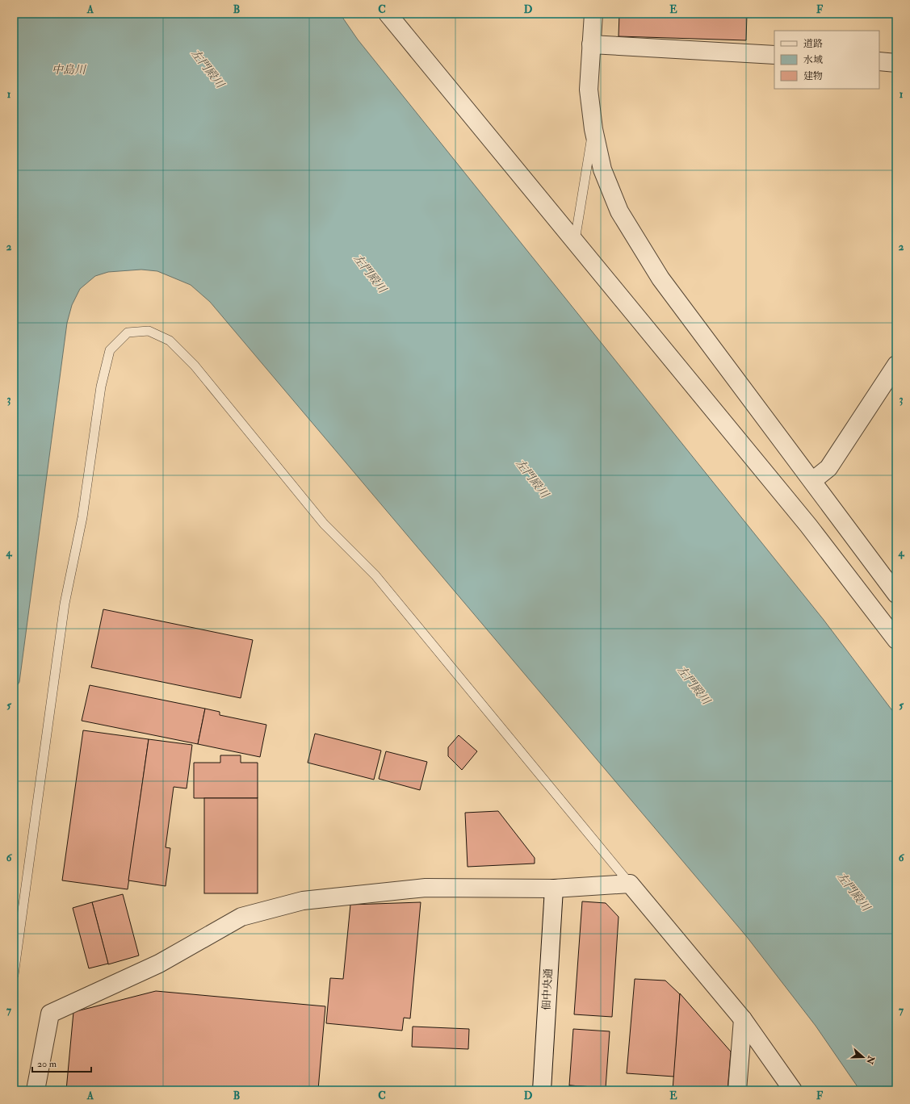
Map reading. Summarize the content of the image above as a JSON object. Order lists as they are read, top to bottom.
{
  "streets": {
    "street": ["佃中央通"]
  },
  "water": ["左門殿川", "中島川"],
  "legend": ["道路", "水域", "建物"],
  "scale_bar": "20 m",
  "north": "right",
  "grid": {
    "columns": [
      "A",
      "B",
      "C",
      "D",
      "E",
      "F"
    ],
    "rows": [
      "1",
      "2",
      "3",
      "4",
      "5",
      "6",
      "7"
    ]
  }
}
